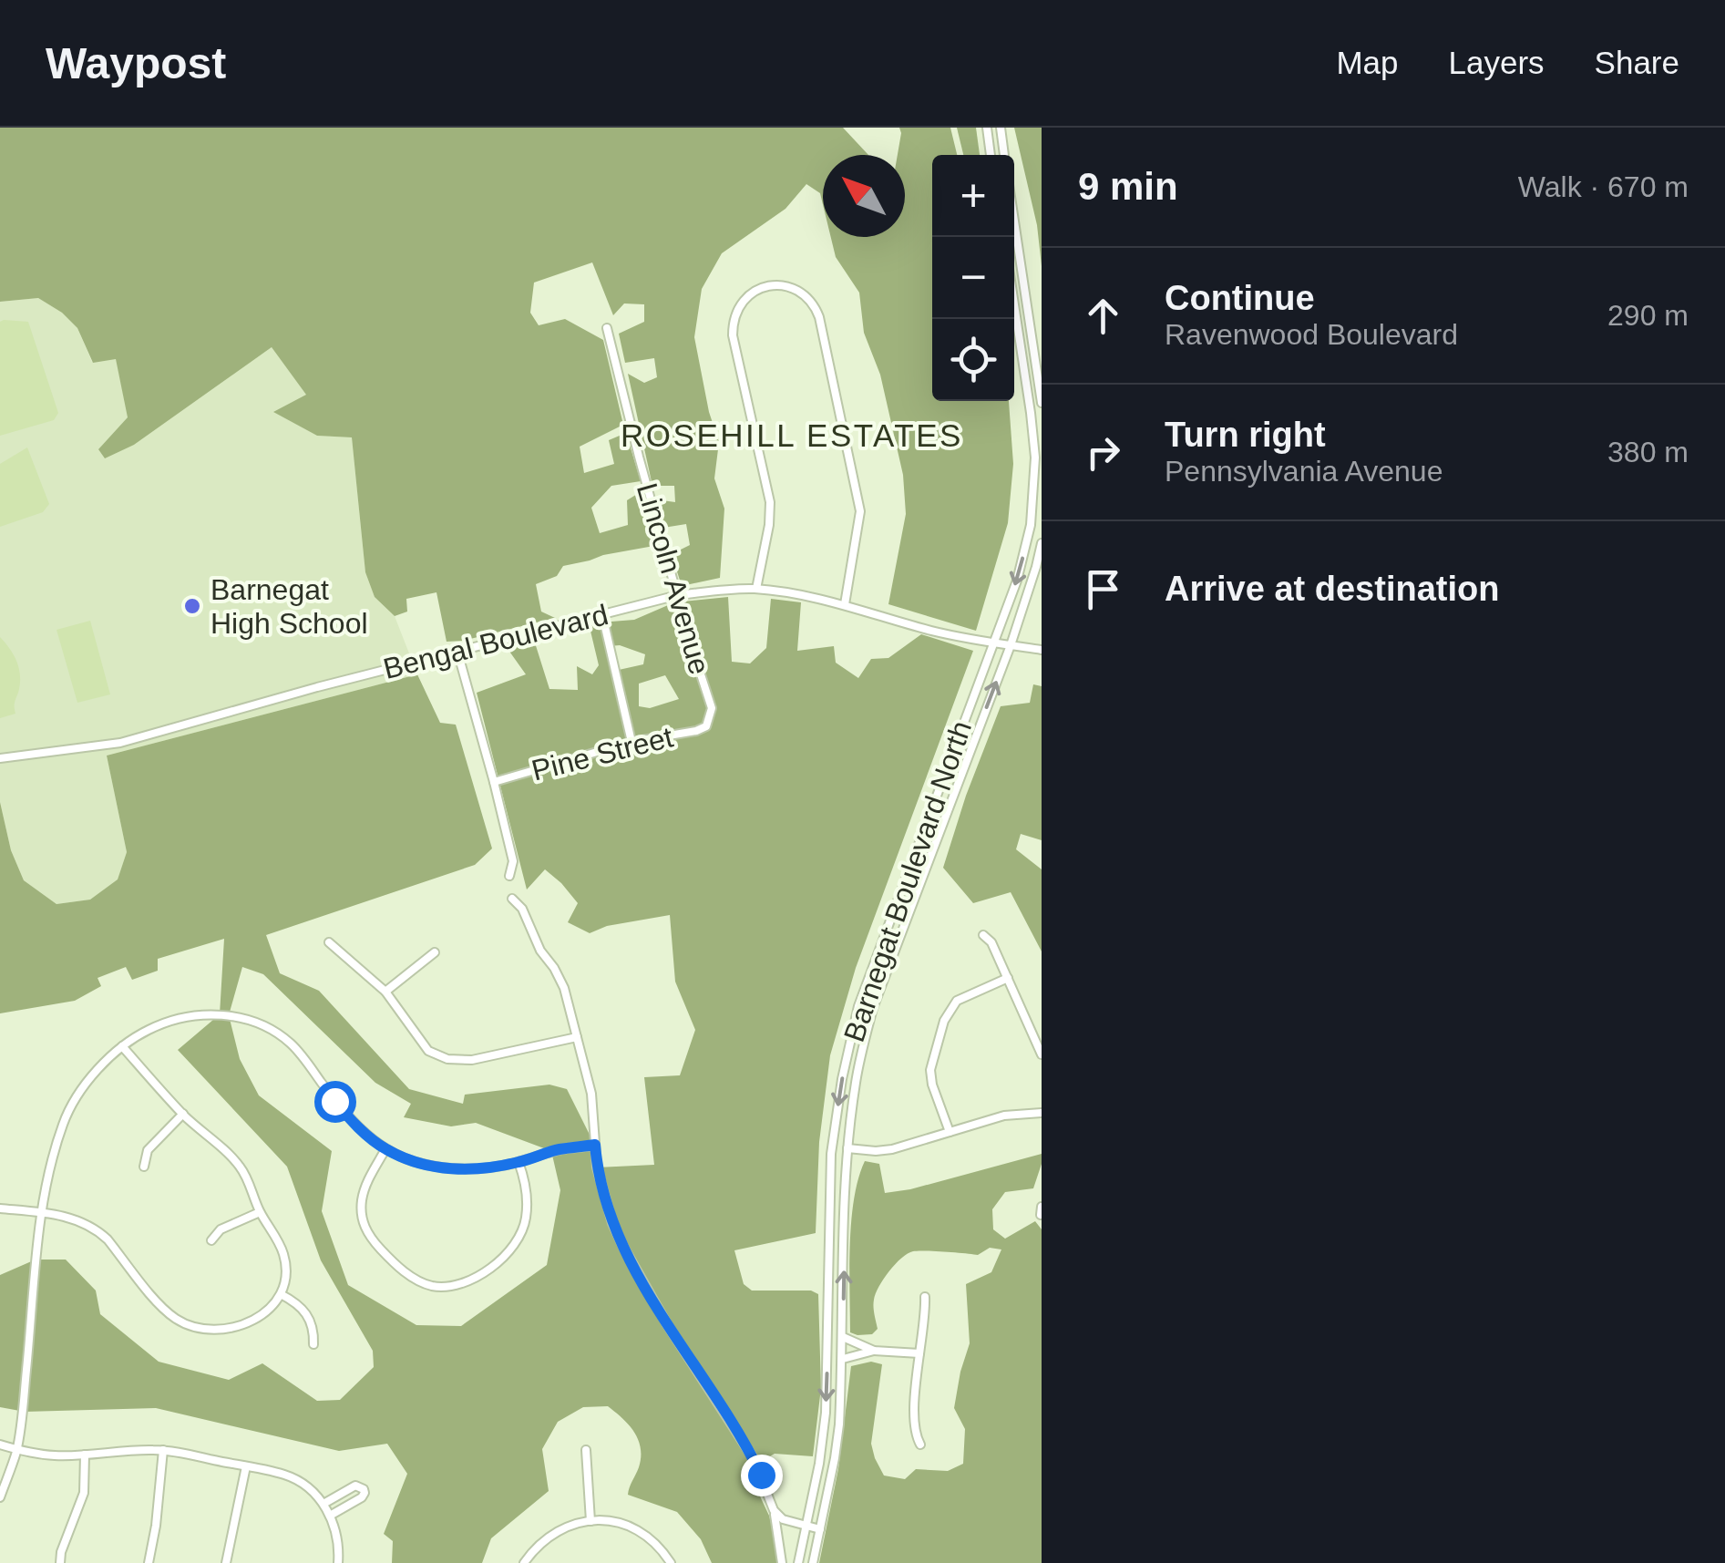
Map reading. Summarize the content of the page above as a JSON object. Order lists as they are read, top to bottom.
{
  "streets": {
    "street": [
      "Lincoln Avenue",
      "Bengal Boulevard",
      "Pine Street",
      "Barnegat Boulevard North"
    ]
  },
  "crossings": [
    ["Lincoln Avenue", "Bengal Boulevard"],
    ["Lincoln Avenue", "Pine Street"],
    ["Bengal Boulevard", "Barnegat Boulevard North"]
  ],
  "districts": ["ROSEHILL ESTATES"],
  "places": ["Barnegat High School"],
  "north": "top left",
  "page": {
    "header": "Waypost",
    "nav": ["Map", "Layers", "Share"],
    "heading": ["9 min", "Walk · 670 m"],
    "map_buttons": ["+", "−"],
    "list": [
      ["Continue", "Ravenwood Boulevard", "290 m"],
      ["Turn right", "Pennsylvania Avenue", "380 m"],
      "Arrive at destination"
    ]
  }
}
